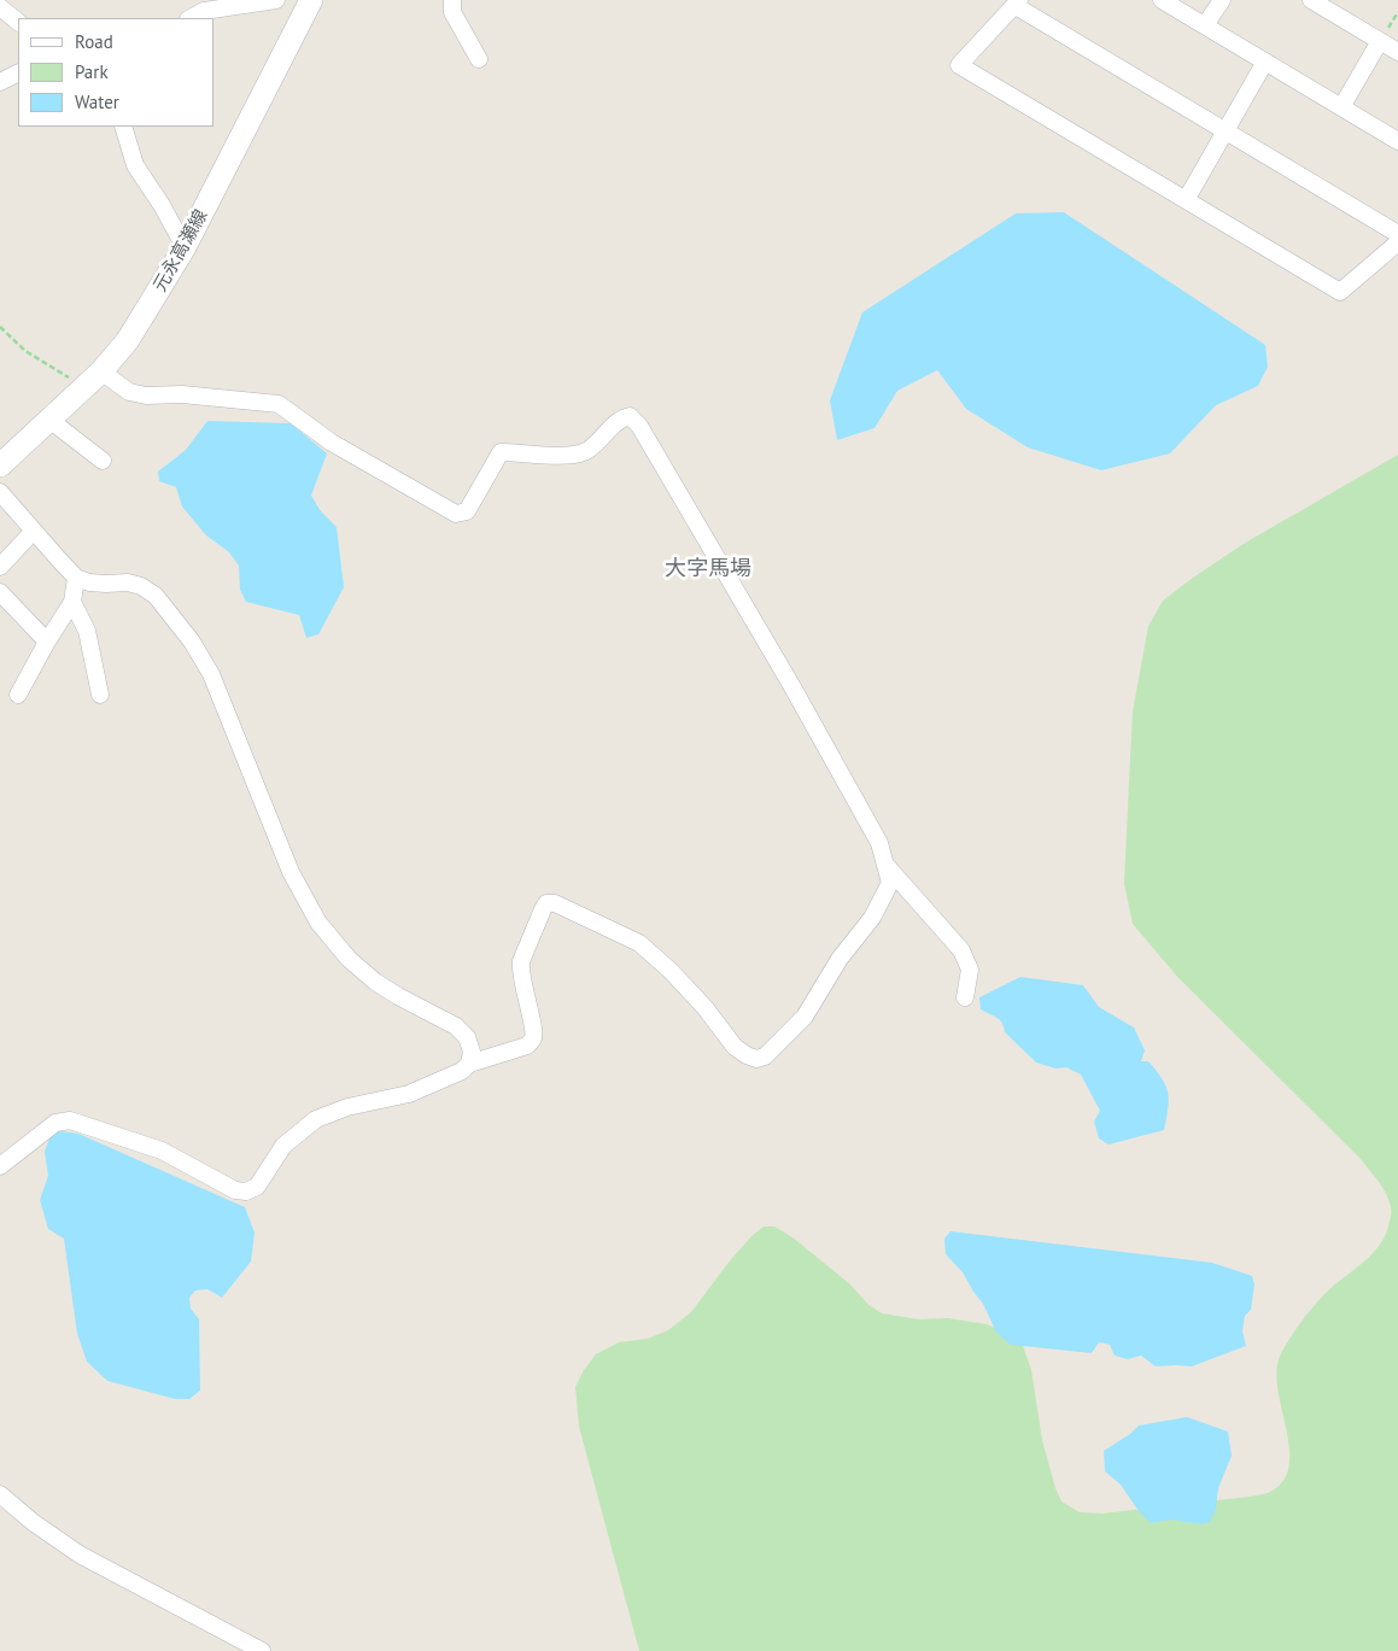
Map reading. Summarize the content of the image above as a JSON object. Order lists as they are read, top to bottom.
{
  "streets": {
    "main road": ["元永高瀬線"]
  },
  "districts": ["大字馬場"],
  "legend": ["Road", "Park", "Water"]
}
